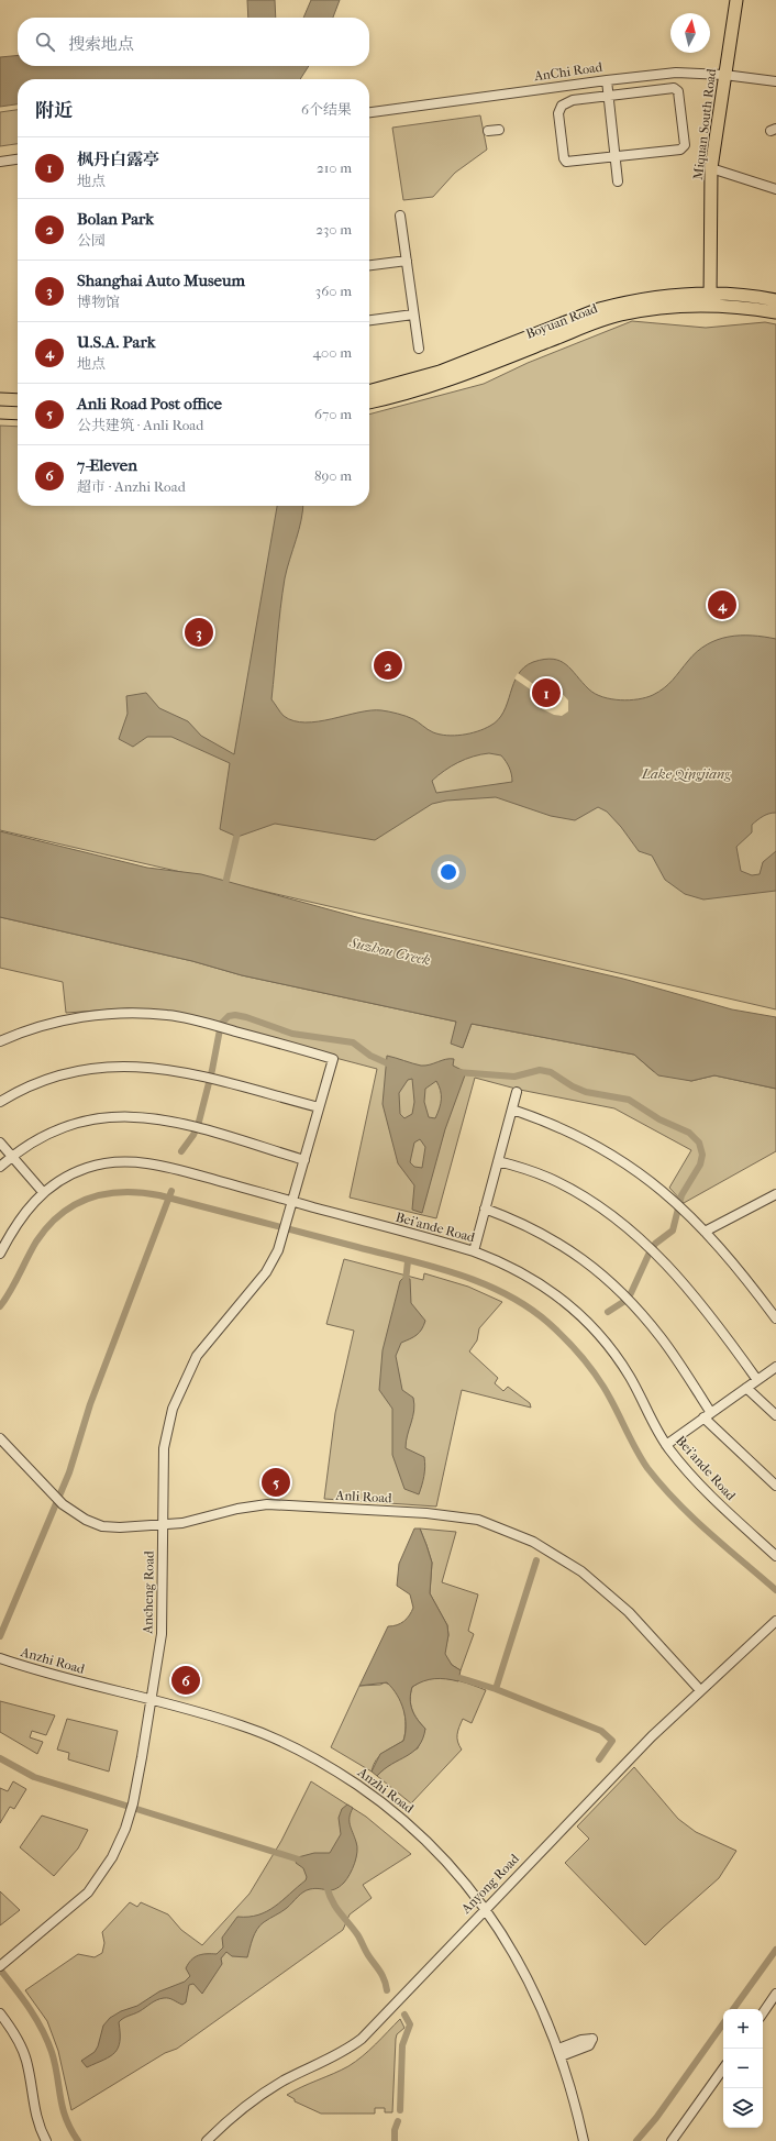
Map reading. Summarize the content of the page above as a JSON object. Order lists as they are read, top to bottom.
{
  "streets": {
    "main road": ["Miquan South Road", "Boyuan Road"],
    "street": [
      "AnChi Road",
      "Bei'ande Road",
      "Anli Road",
      "Ancheng Road",
      "Anzhi Road",
      "Anyong Road"
    ]
  },
  "crossings": [
    ["AnChi Road", "Miquan South Road"],
    ["Miquan South Road", "Boyuan Road"],
    ["Bei'ande Road", "Ancheng Road"],
    ["Anli Road", "Ancheng Road"],
    ["Anli Road", "Anyong Road"],
    ["Ancheng Road", "Anzhi Road"],
    ["Anzhi Road", "Anyong Road"]
  ],
  "water": ["Lake Qingjiang", "Suzhou Creek"],
  "north": "top",
  "page": {
    "search": "搜索地点",
    "heading": ["附近", "6个结果"],
    "list": [
      {
        "mark": "1",
        "name": "枫丹白露亭",
        "note": "地点",
        "value": "210 m"
      },
      {
        "mark": "2",
        "name": "Bolan Park",
        "note": "公园",
        "value": "230 m"
      },
      {
        "mark": "3",
        "name": "Shanghai Auto Museum",
        "note": "博物馆",
        "value": "360 m"
      },
      {
        "mark": "4",
        "name": "U.S.A. Park",
        "note": "地点",
        "value": "400 m"
      },
      {
        "mark": "5",
        "name": "Anli Road Post office",
        "note": "公共建筑 · Anli Road",
        "value": "670 m"
      },
      {
        "mark": "6",
        "name": "7-Eleven",
        "note": "超市 · Anzhi Road",
        "value": "890 m"
      }
    ],
    "pins": [
      "4",
      "3",
      "2",
      "1",
      "5",
      "6"
    ],
    "map_buttons": ["+", "−"]
  }
}
